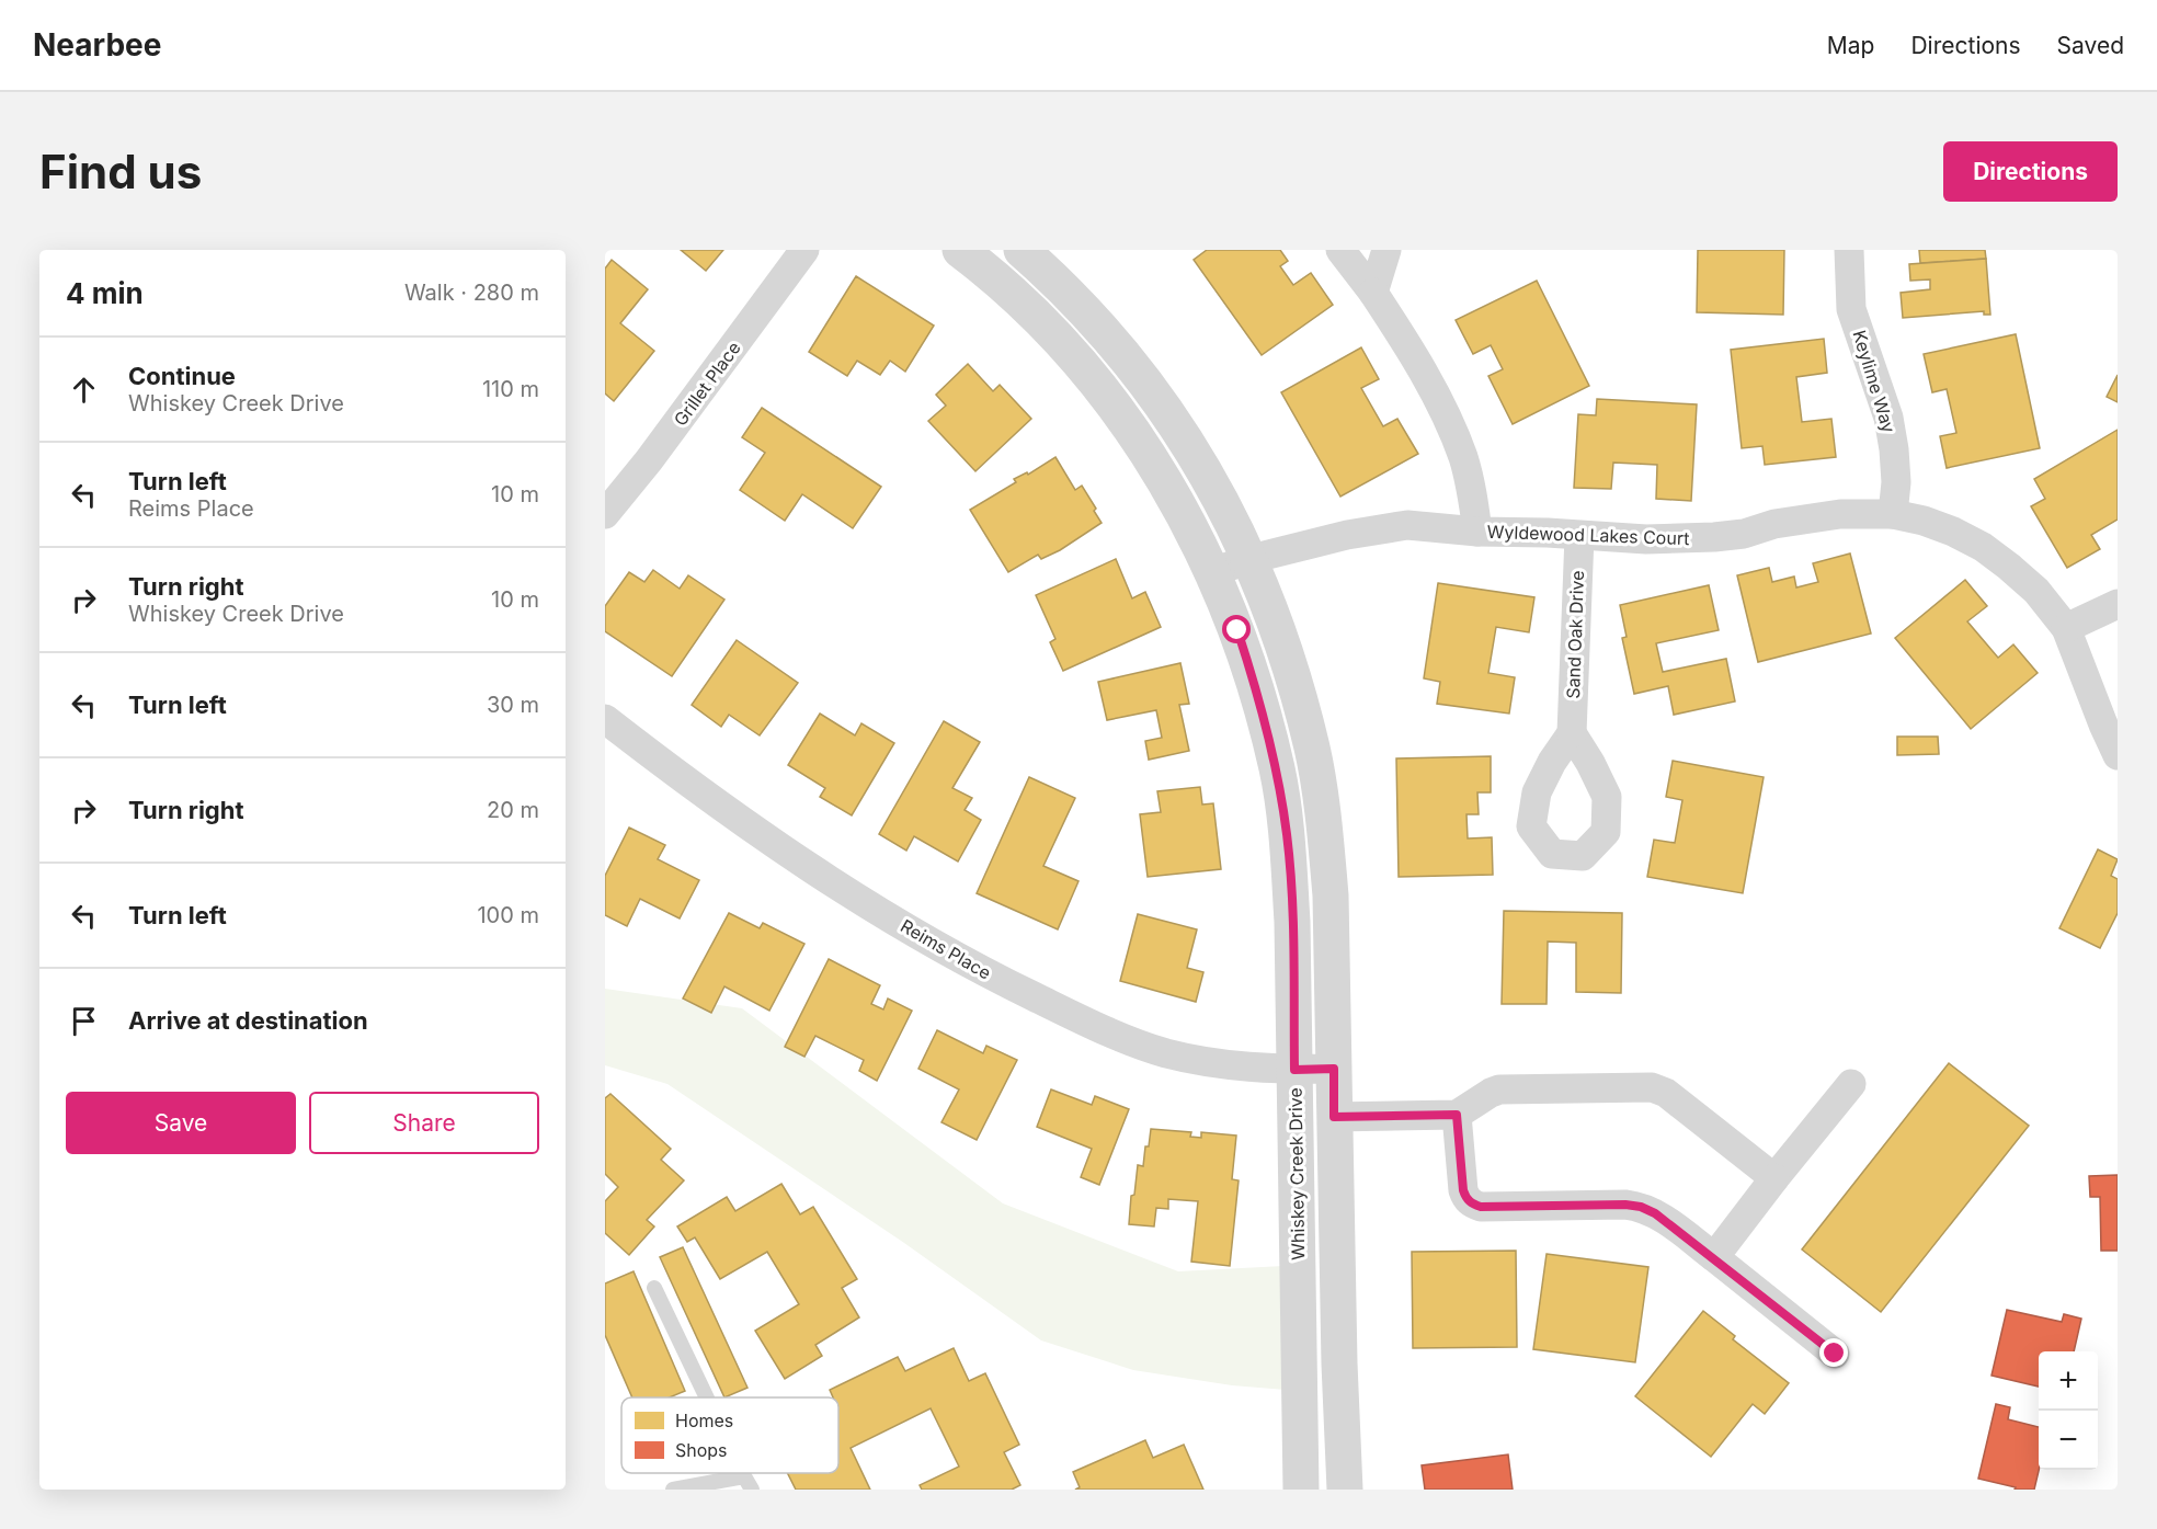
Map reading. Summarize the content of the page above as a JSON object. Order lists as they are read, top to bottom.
{
  "streets": {
    "street": [
      "Keylime Way",
      "Grillet Place",
      "Wyldewood Lakes Court",
      "Sand Oak Drive",
      "Reims Place",
      "Whiskey Creek Drive"
    ]
  },
  "crossings": [
    ["Keylime Way", "Wyldewood Lakes Court"],
    ["Wyldewood Lakes Court", "Sand Oak Drive"],
    ["Wyldewood Lakes Court", "Whiskey Creek Drive"],
    ["Reims Place", "Whiskey Creek Drive"]
  ],
  "legend": ["Homes", "Shops"],
  "page": {
    "header": "Nearbee",
    "nav": ["Map", "Directions", "Saved"],
    "buttons": [
      "Directions",
      ["Save", "Share"]
    ],
    "title": "Find us",
    "heading": ["4 min", "Walk · 280 m"],
    "list": [
      ["Continue", "Whiskey Creek Drive", "110 m"],
      ["Turn left", "Reims Place", "10 m"],
      ["Turn right", "Whiskey Creek Drive", "10 m"],
      ["Turn left", "30 m"],
      ["Turn right", "20 m"],
      ["Turn left", "100 m"],
      "Arrive at destination"
    ],
    "map_buttons": ["+", "−"]
  }
}
